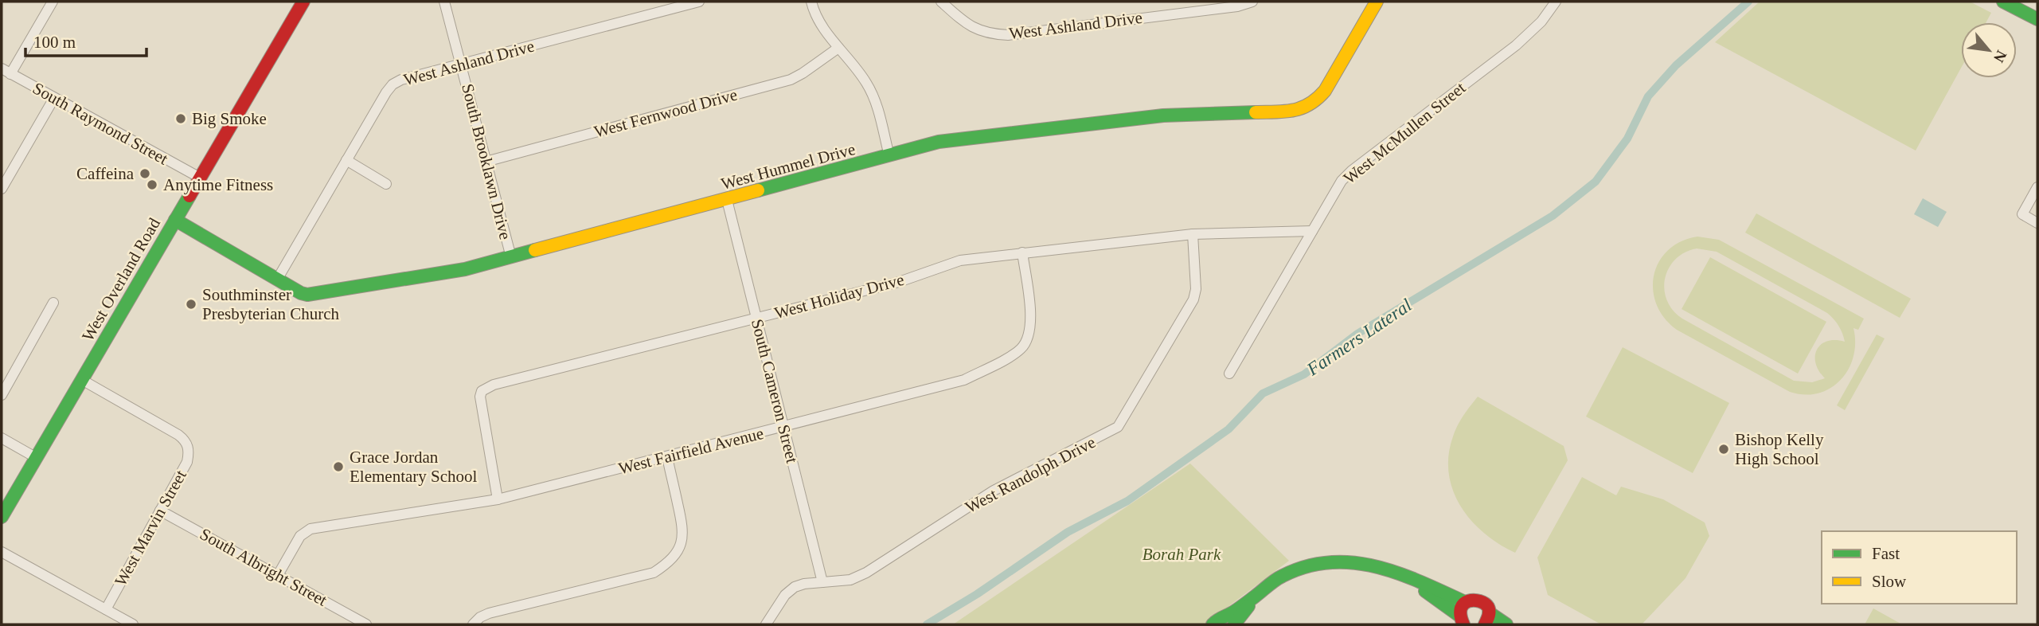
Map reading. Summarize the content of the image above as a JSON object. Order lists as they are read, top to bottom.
{
  "streets": {
    "street": [
      "West Ashland Drive",
      "West Fernwood Drive",
      "South Raymond Street",
      "West McMullen Street",
      "South Brooklawn Drive",
      "West Hummel Drive",
      "West Overland Road",
      "West Holiday Drive",
      "South Cameron Street",
      "West Fairfield Avenue",
      "West Randolph Drive",
      "West Marvin Street",
      "South Albright Street"
    ]
  },
  "crossings": [
    ["West Ashland Drive", "South Brooklawn Drive"],
    ["West Ashland Drive", "West Hummel Drive"],
    ["West Fernwood Drive", "South Brooklawn Drive"],
    ["South Raymond Street", "West Overland Road"],
    ["West McMullen Street", "West Holiday Drive"],
    ["South Brooklawn Drive", "West Hummel Drive"],
    ["West Hummel Drive", "West Overland Road"],
    ["West Hummel Drive", "South Cameron Street"],
    ["West Overland Road", "West Marvin Street"],
    ["West Holiday Drive", "South Cameron Street"],
    ["West Holiday Drive", "West Fairfield Avenue"],
    ["West Holiday Drive", "West Randolph Drive"],
    ["South Cameron Street", "West Fairfield Avenue"],
    ["South Cameron Street", "West Randolph Drive"],
    ["West Fairfield Avenue", "South Albright Street"],
    ["West Marvin Street", "South Albright Street"]
  ],
  "water": ["Farmers Lateral"],
  "parks": ["Borah Park"],
  "places": [
    "Big Smoke",
    "Caffeina",
    "Anytime Fitness",
    "Southminster Presbyterian Church",
    "Bishop Kelly High School",
    "Grace Jordan Elementary School"
  ],
  "legend": ["Fast", "Slow"],
  "scale_bar": "100 m",
  "north": "bottom right"
}
